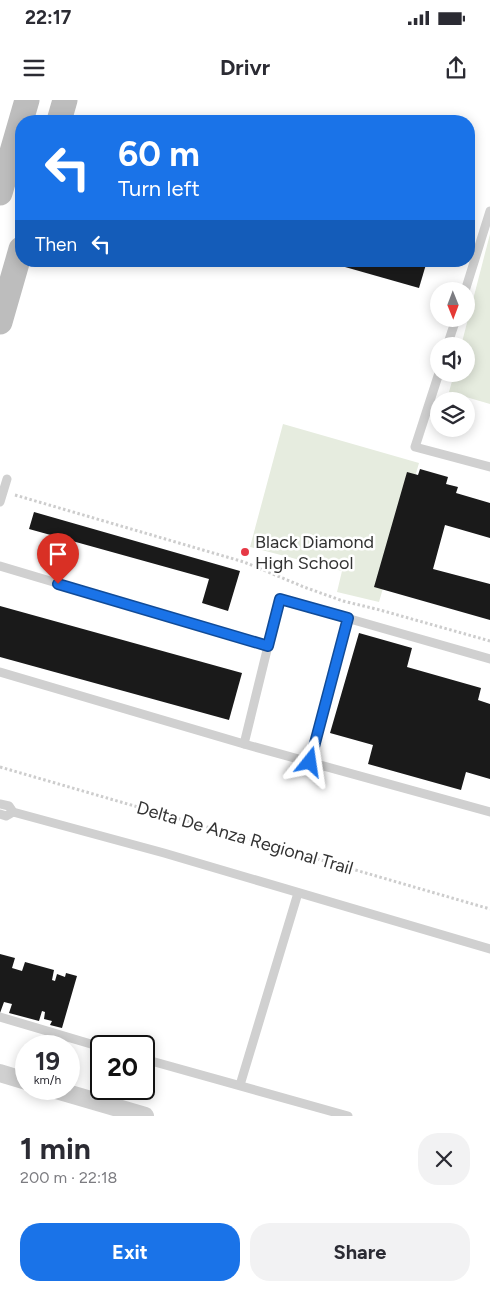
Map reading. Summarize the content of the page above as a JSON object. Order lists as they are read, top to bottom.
{
  "streets": {
    "path": ["Delta De Anza Regional Trail"]
  },
  "places": ["Black Diamond High School"],
  "north": "bottom",
  "page": {
    "status": "22:17",
    "header": "Drivr",
    "turn": ["60 m", "Turn left"],
    "then": "Then",
    "speed": "19 km/h",
    "limit": "20",
    "heading": ["1 min", "200 m · 22:18"],
    "buttons": ["Exit", "Share"]
  }
}
